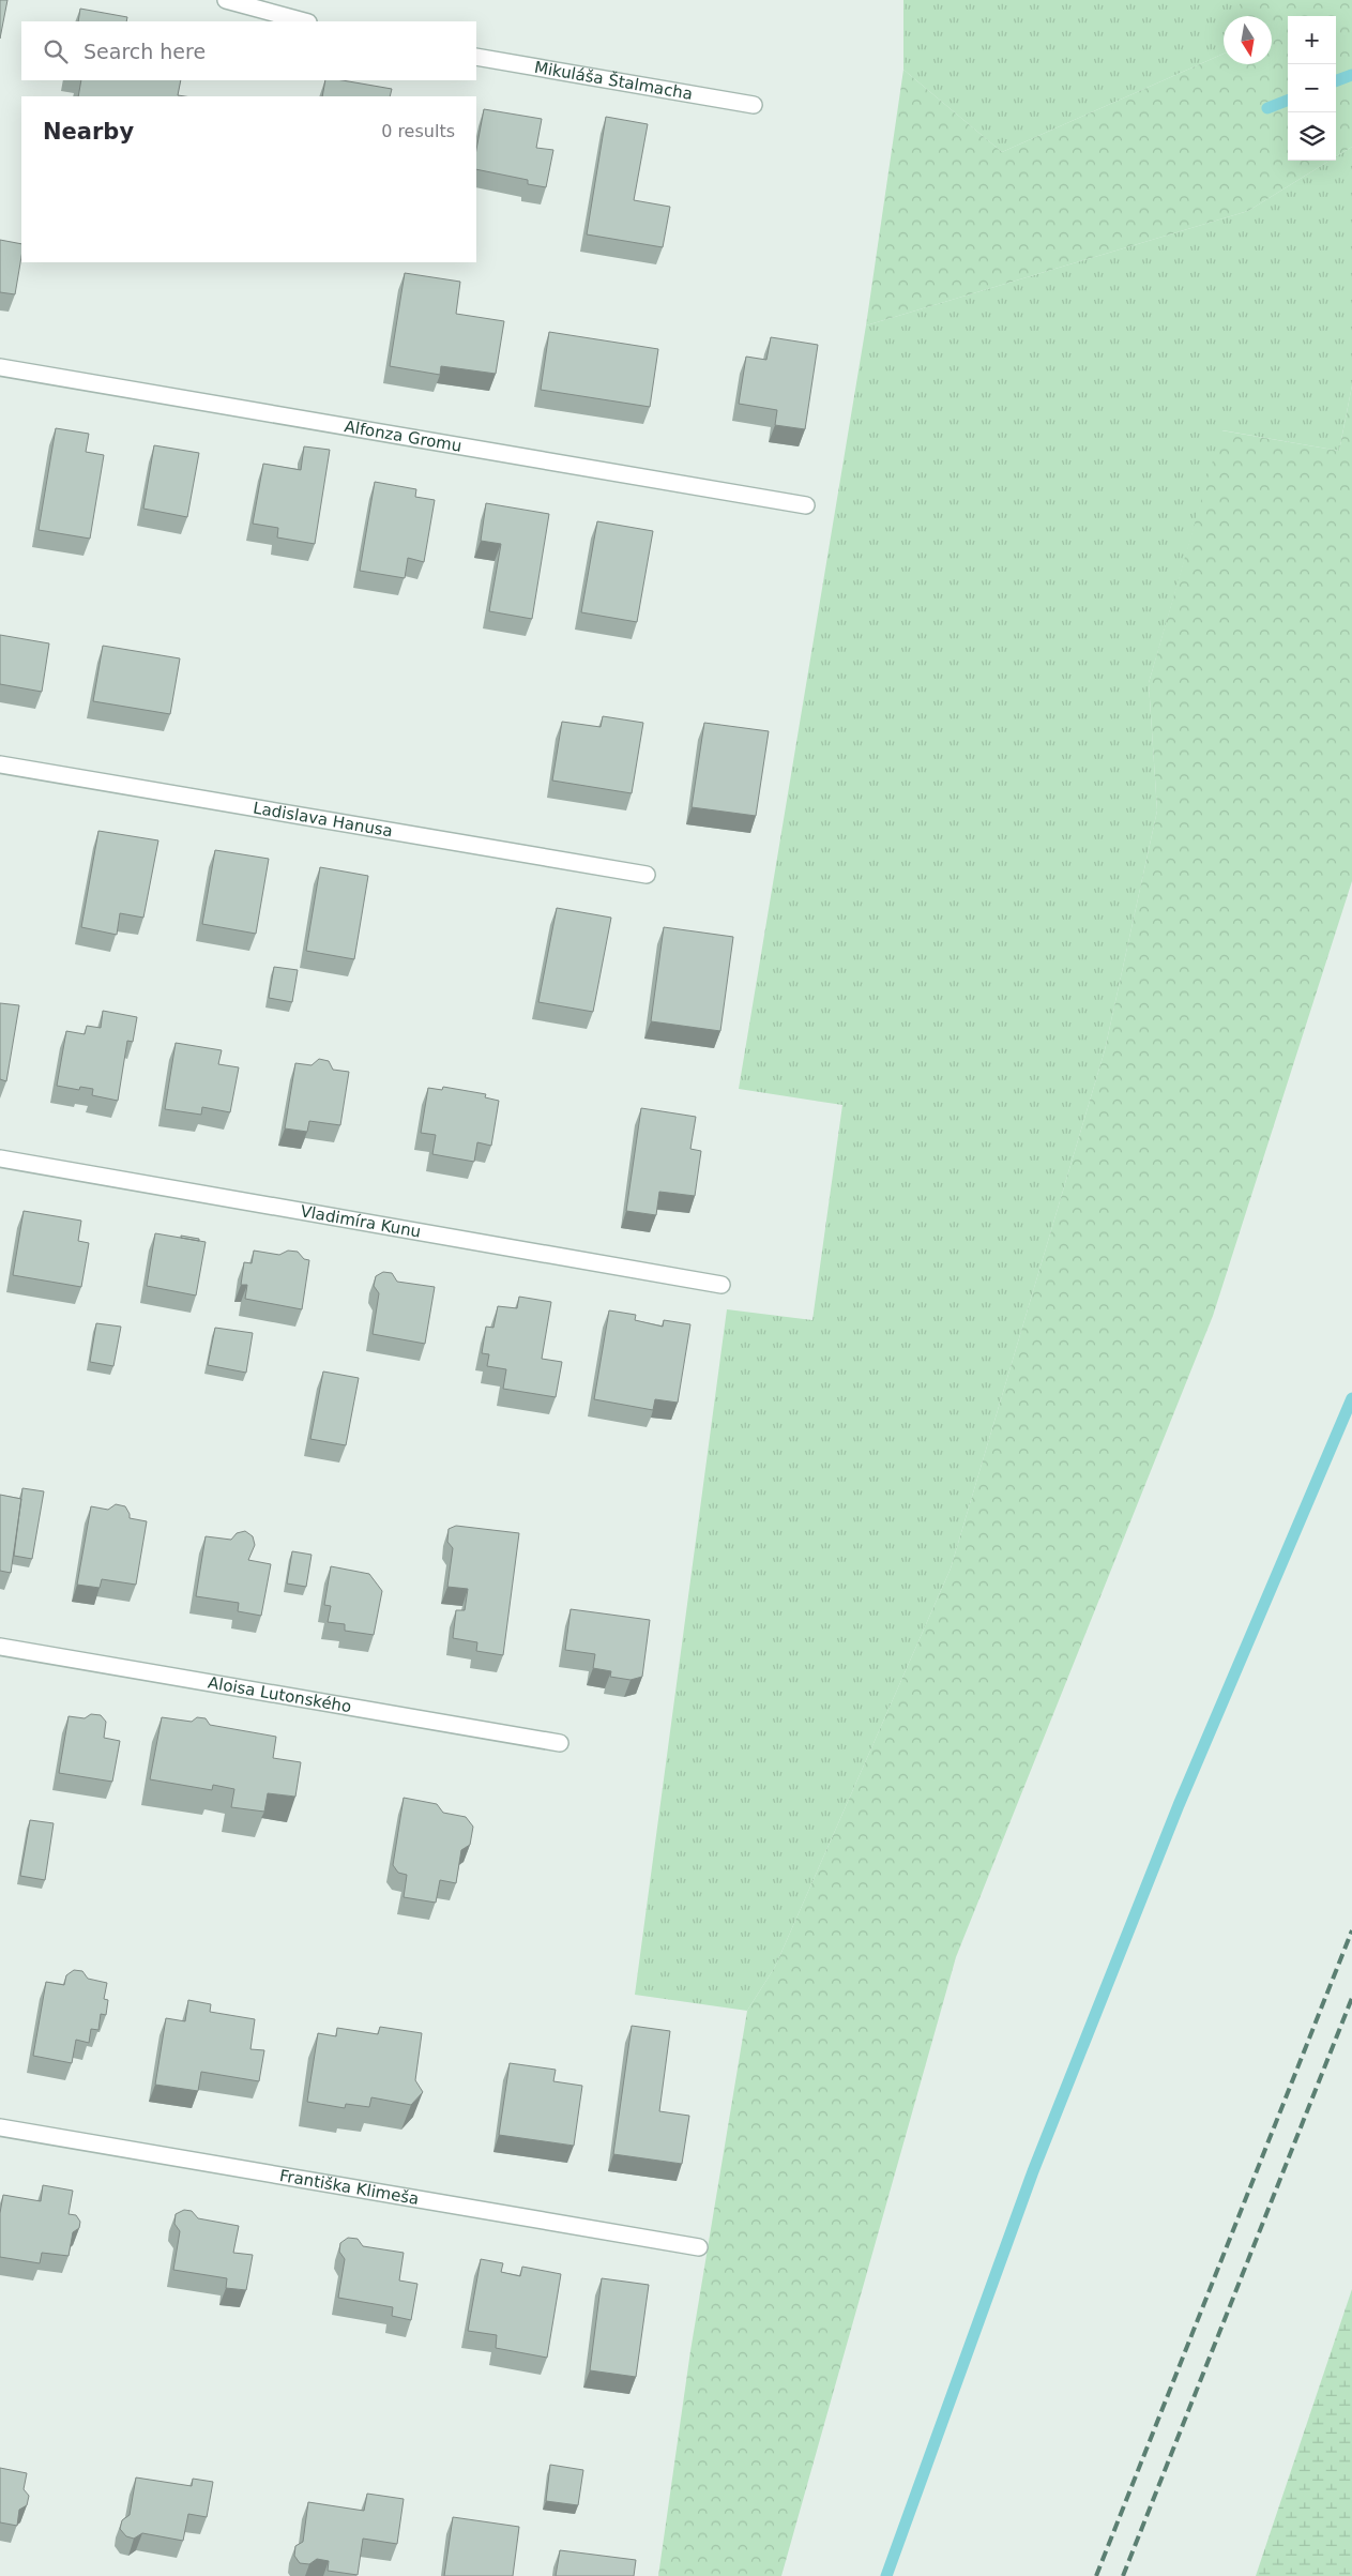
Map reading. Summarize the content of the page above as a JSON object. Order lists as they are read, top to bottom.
{
  "streets": {
    "street": [
      "Mikuláša Štalmacha",
      "Alfonza Gromu",
      "Ladislava Hanusa",
      "Vladimíra Kunu",
      "Aloisa Lutonského",
      "Františka Klimeša"
    ]
  },
  "north": "bottom",
  "page": {
    "map_buttons": ["+", "−"],
    "search": "Search here",
    "heading": ["Nearby", "0 results"]
  }
}
